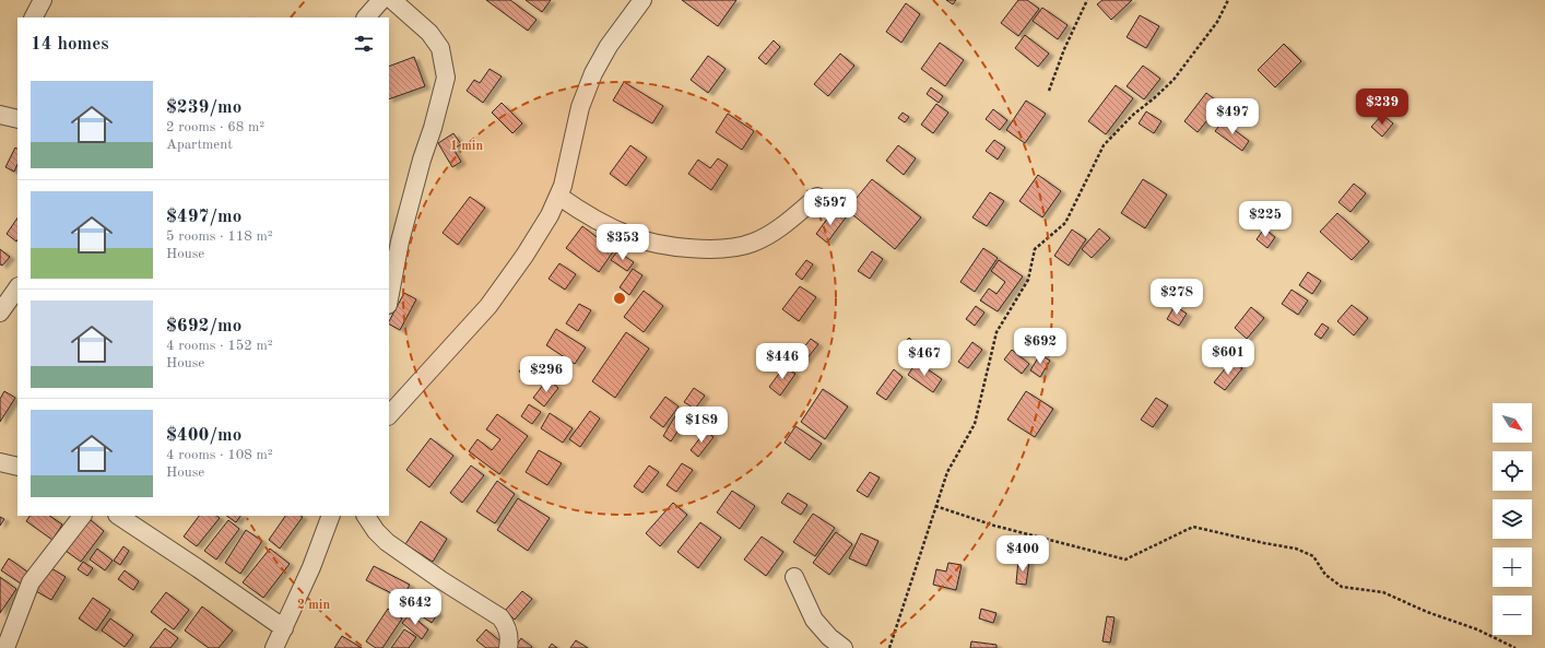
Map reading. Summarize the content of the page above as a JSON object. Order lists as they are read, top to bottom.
{
  "north": "bottom right",
  "page": {
    "heading": "14 homes",
    "list": [
      {
        "name": "$239/mo",
        "note": "2 rooms · 68 m² · Apartment"
      },
      {
        "name": "$497/mo",
        "note": "5 rooms · 118 m² · House"
      },
      {
        "name": "$692/mo",
        "note": "4 rooms · 152 m² · House"
      },
      {
        "name": "$400/mo",
        "note": "4 rooms · 108 m² · House"
      }
    ],
    "price": [
      "$239",
      "$497",
      "$597",
      "$225",
      "$353",
      "$278",
      "$692",
      "$601",
      "$467",
      "$446",
      "$296",
      "$189",
      "$400",
      "$642"
    ],
    "map_buttons": ["+", "−"]
  },
  "rings": ["1 min", "2 min"]
}
